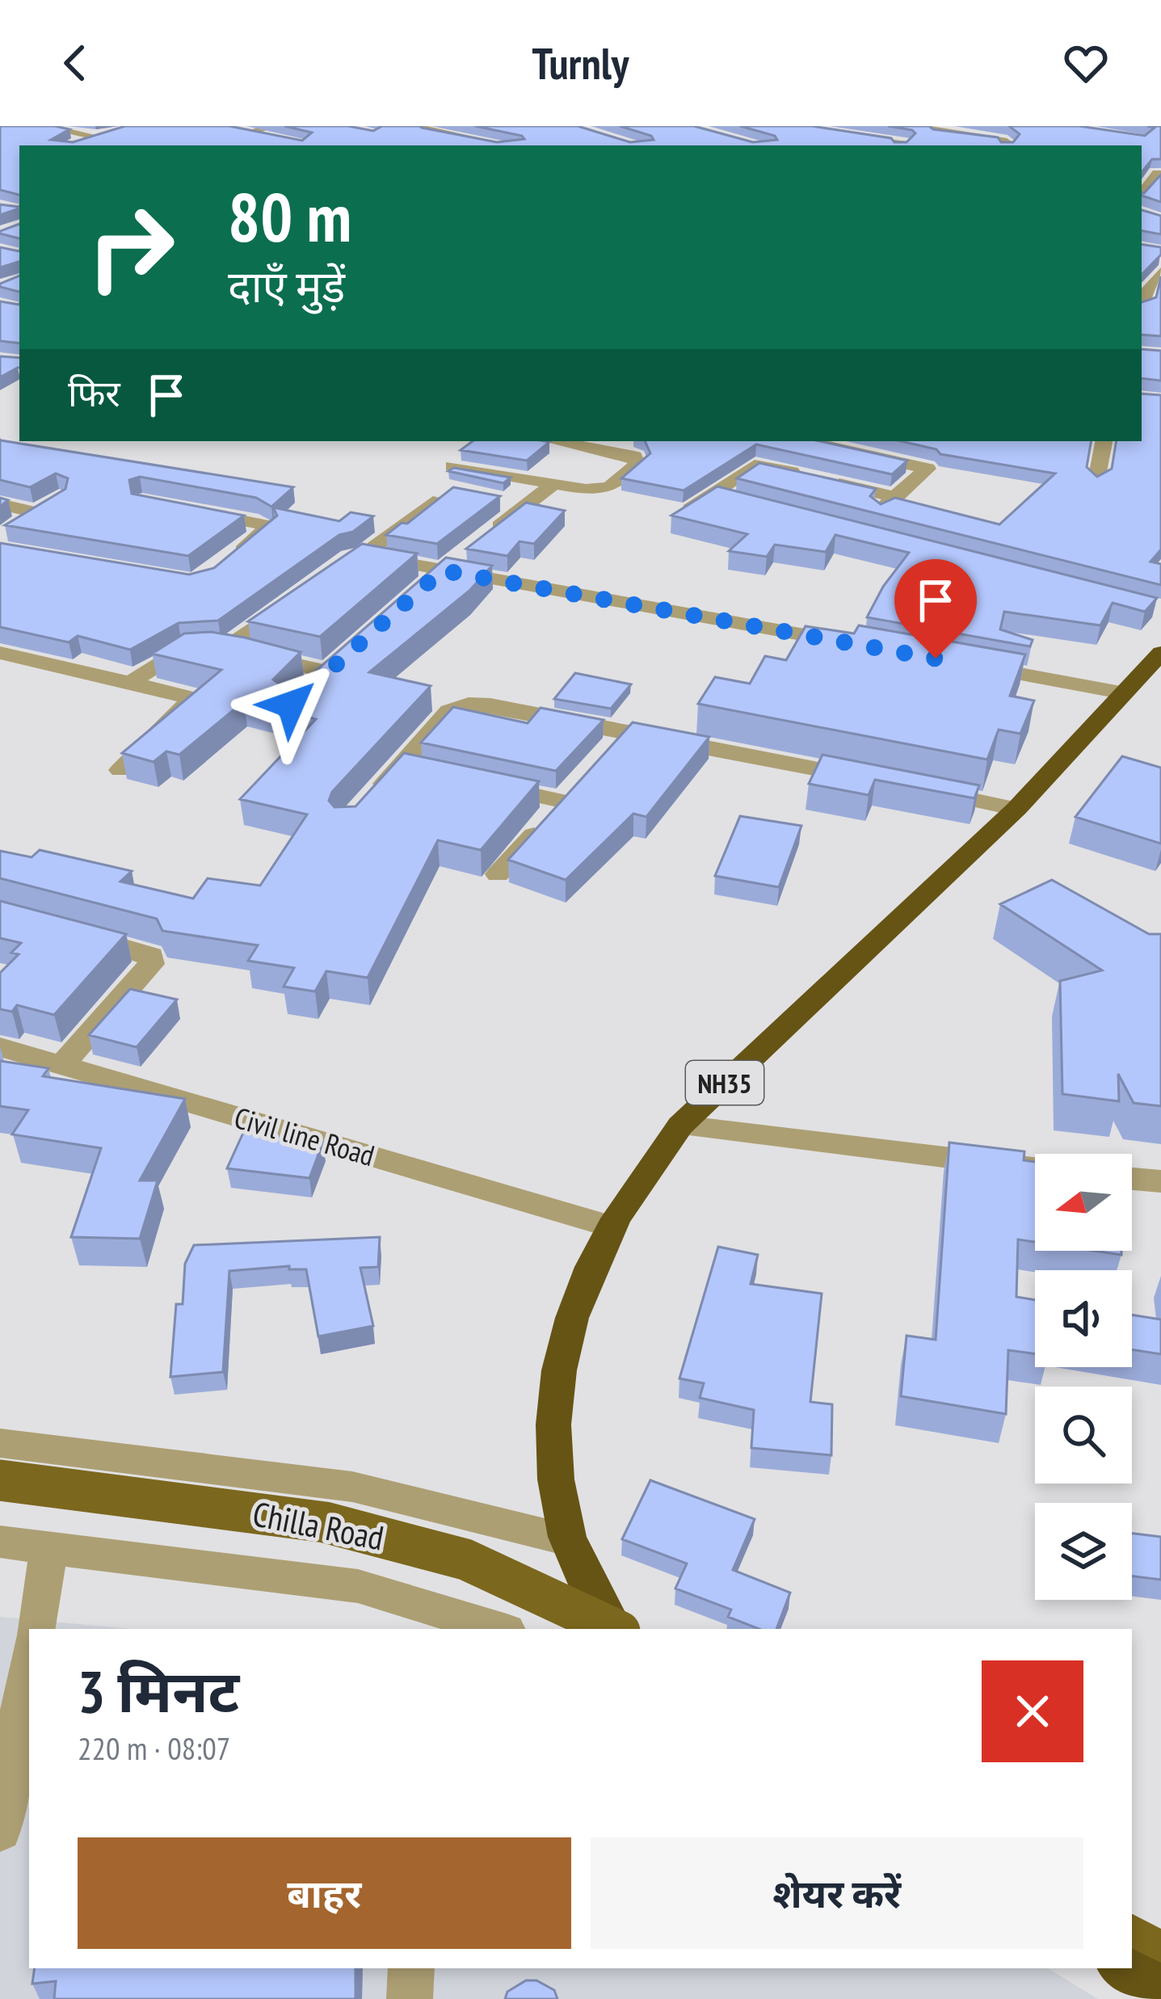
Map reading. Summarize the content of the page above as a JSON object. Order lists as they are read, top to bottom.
{
  "streets": {
    "highway": ["NH35"],
    "main road": ["Chilla Road"],
    "street": ["Civil line Road"]
  },
  "crossings": [
    ["NH35", "Civil line Road"]
  ],
  "north": "left",
  "page": {
    "header": "Turnly",
    "turn": ["80 m", "दाएँ मुड़ें"],
    "then": "फिर",
    "heading": ["3 मिनट", "220 m · 08:07"],
    "buttons": ["बाहर", "शेयर करें"]
  }
}
